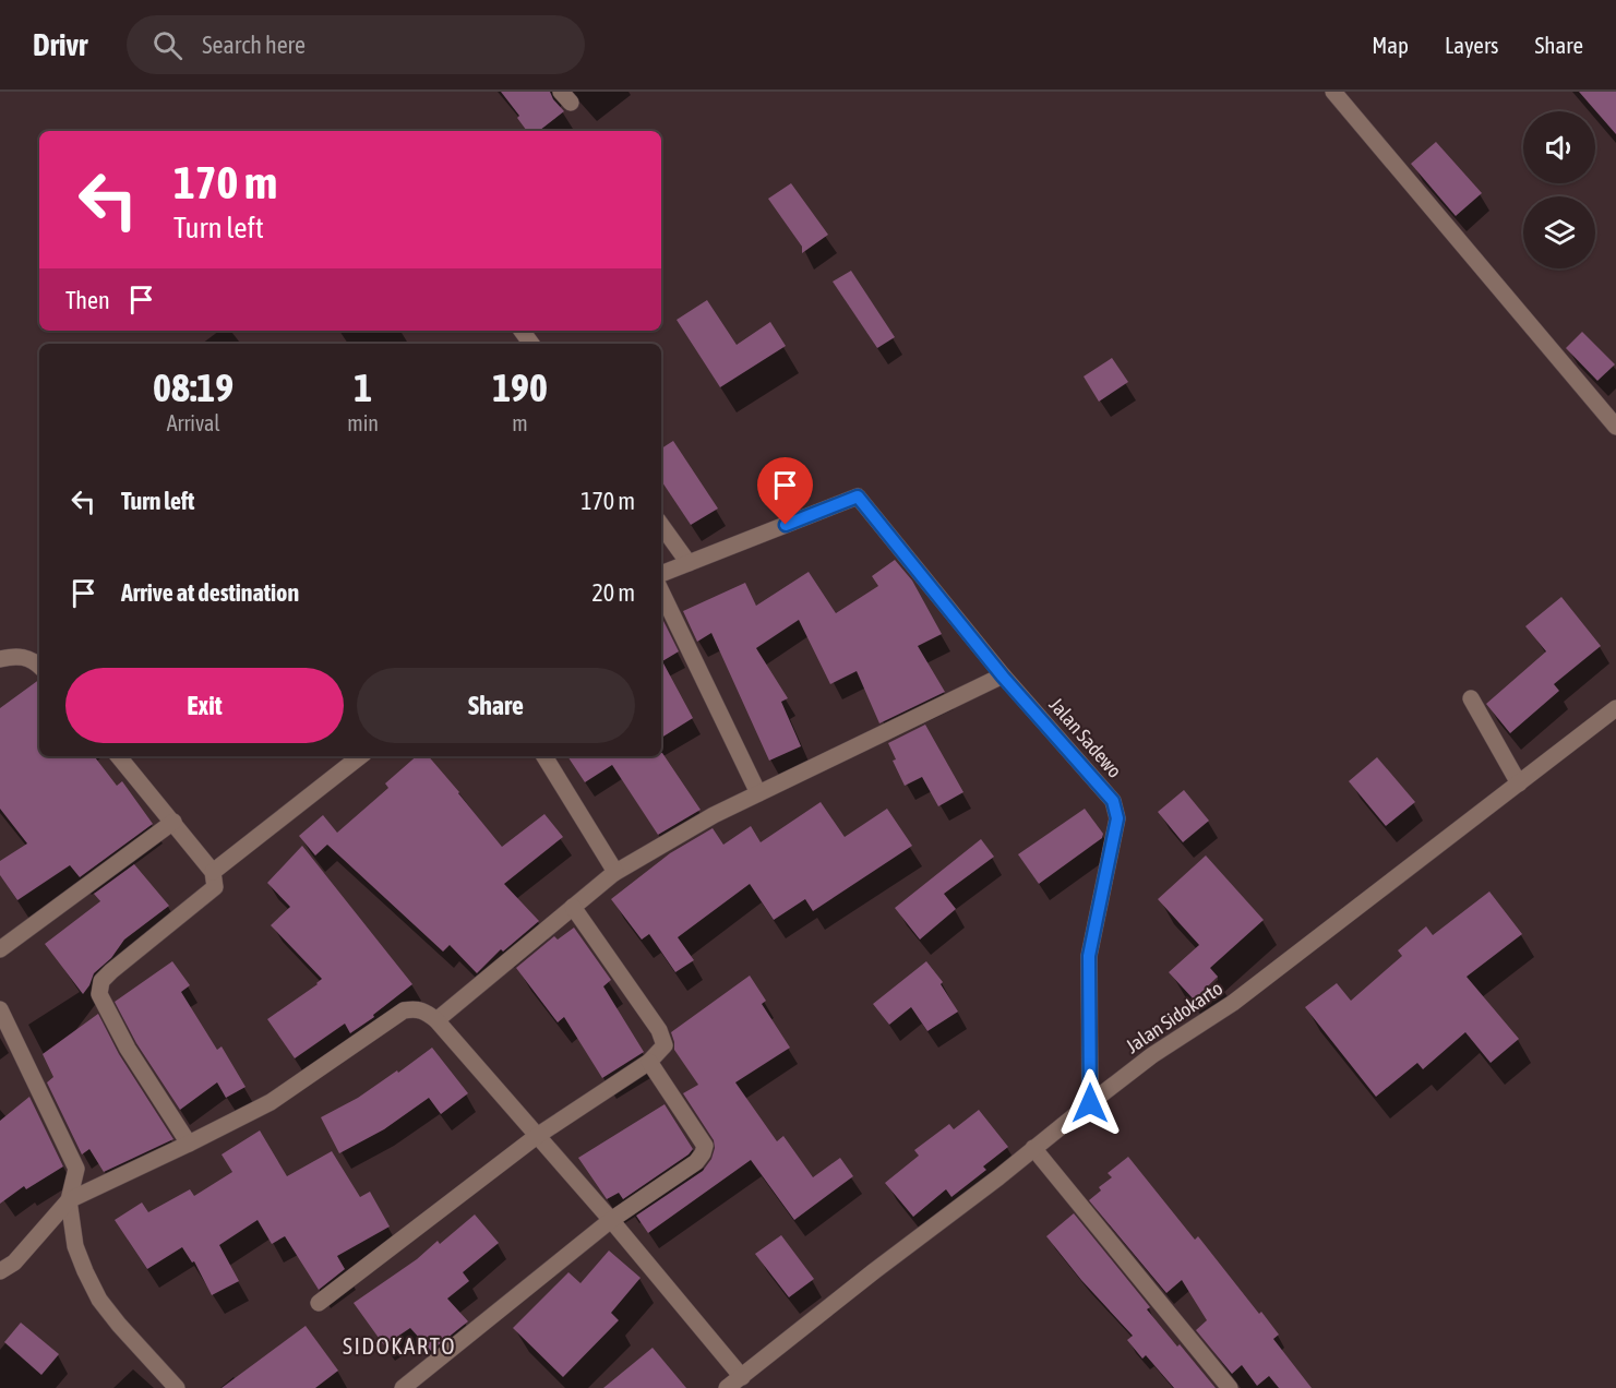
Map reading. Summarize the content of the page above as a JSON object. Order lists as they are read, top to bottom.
{
  "streets": {
    "street": ["Jalan Sadewo", "Jalan Sidokarto"]
  },
  "crossings": [
    ["Jalan Sadewo", "Jalan Sidokarto"]
  ],
  "districts": ["SIDOKARTO"],
  "page": {
    "header": "Drivr",
    "search": "Search here",
    "nav": ["Map", "Layers", "Share"],
    "turn": ["170 m", "Turn left"],
    "then": "Then",
    "eta": [
      "08:19",
      "Arrival",
      "1",
      "min",
      "190",
      "m"
    ],
    "list": [
      {
        "name": "Turn left",
        "value": "170 m"
      },
      {
        "name": "Arrive at destination",
        "value": "20 m"
      }
    ],
    "buttons": ["Exit", "Share"]
  }
}
